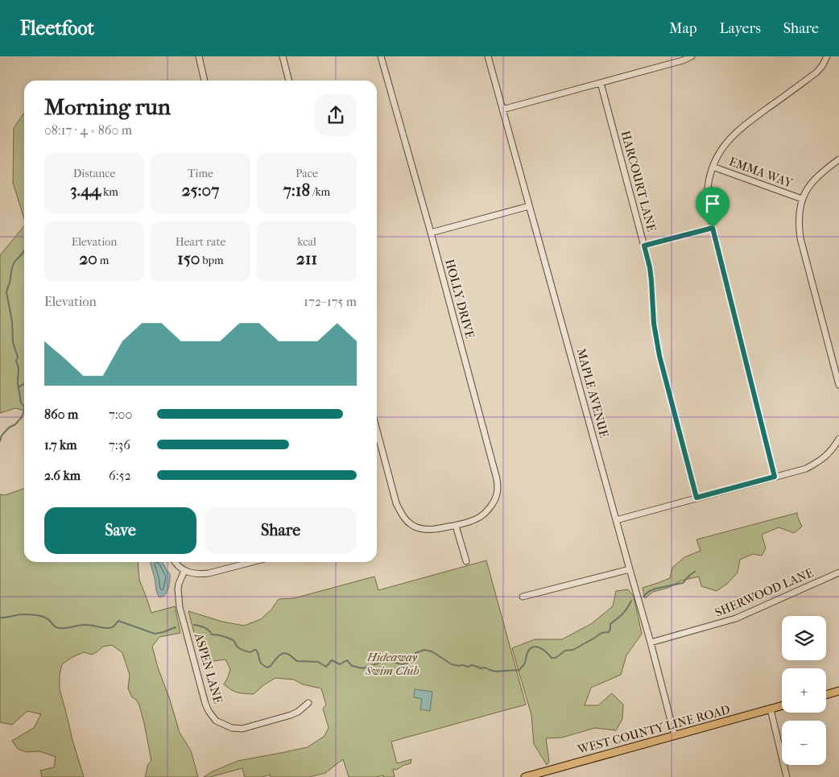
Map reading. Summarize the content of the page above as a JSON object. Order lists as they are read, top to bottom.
{
  "streets": {
    "main road": ["WEST COUNTY LINE ROAD"],
    "street": [
      "EMMA WAY",
      "HARCOURT LANE",
      "HOLLY DRIVE",
      "MAPLE AVENUE",
      "SHERWOOD LANE",
      "ASPEN LANE"
    ]
  },
  "crossings": [
    ["MAPLE AVENUE", "SHERWOOD LANE"],
    ["MAPLE AVENUE", "WEST COUNTY LINE ROAD"]
  ],
  "parks": ["Hideaway Swim Club"],
  "page": {
    "header": "Fleetfoot",
    "nav": ["Map", "Layers", "Share"],
    "heading": ["Morning run", "08:17 · 4 × 860 m"],
    "stats": [
      ["Distance", "3.44 km"],
      ["Time", "25:07"],
      ["Pace", "7:18 /km"],
      ["Elevation", "20 m"],
      ["Heart rate", "150 bpm"],
      ["kcal", "211"]
    ],
    "chart": ["Elevation", "172–175 m"],
    "list": [
      {
        "name": "860 m",
        "note": "7:00"
      },
      {
        "name": "1.7 km",
        "note": "7:36"
      },
      {
        "name": "2.6 km",
        "note": "6:52"
      }
    ],
    "buttons": ["Save", "Share"],
    "map_buttons": ["+", "−"]
  }
}
